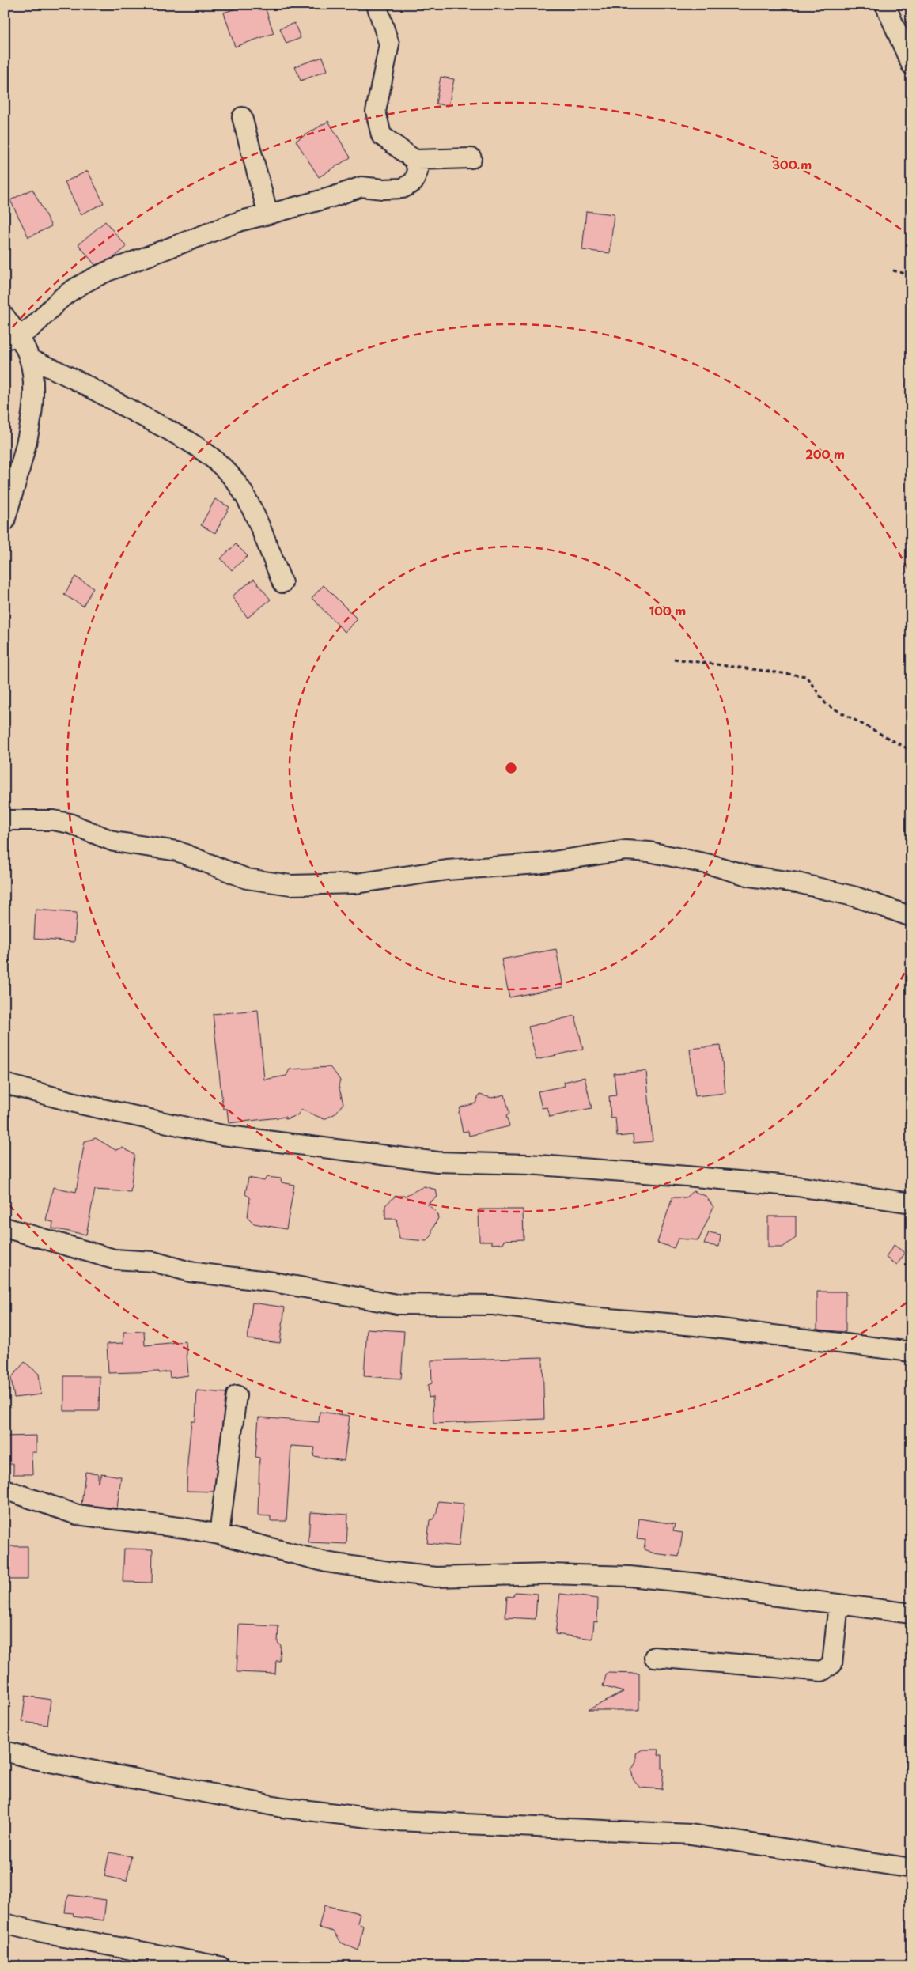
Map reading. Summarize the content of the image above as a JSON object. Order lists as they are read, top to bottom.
{
  "rings": ["300 m", "200 m", "100 m"]
}
